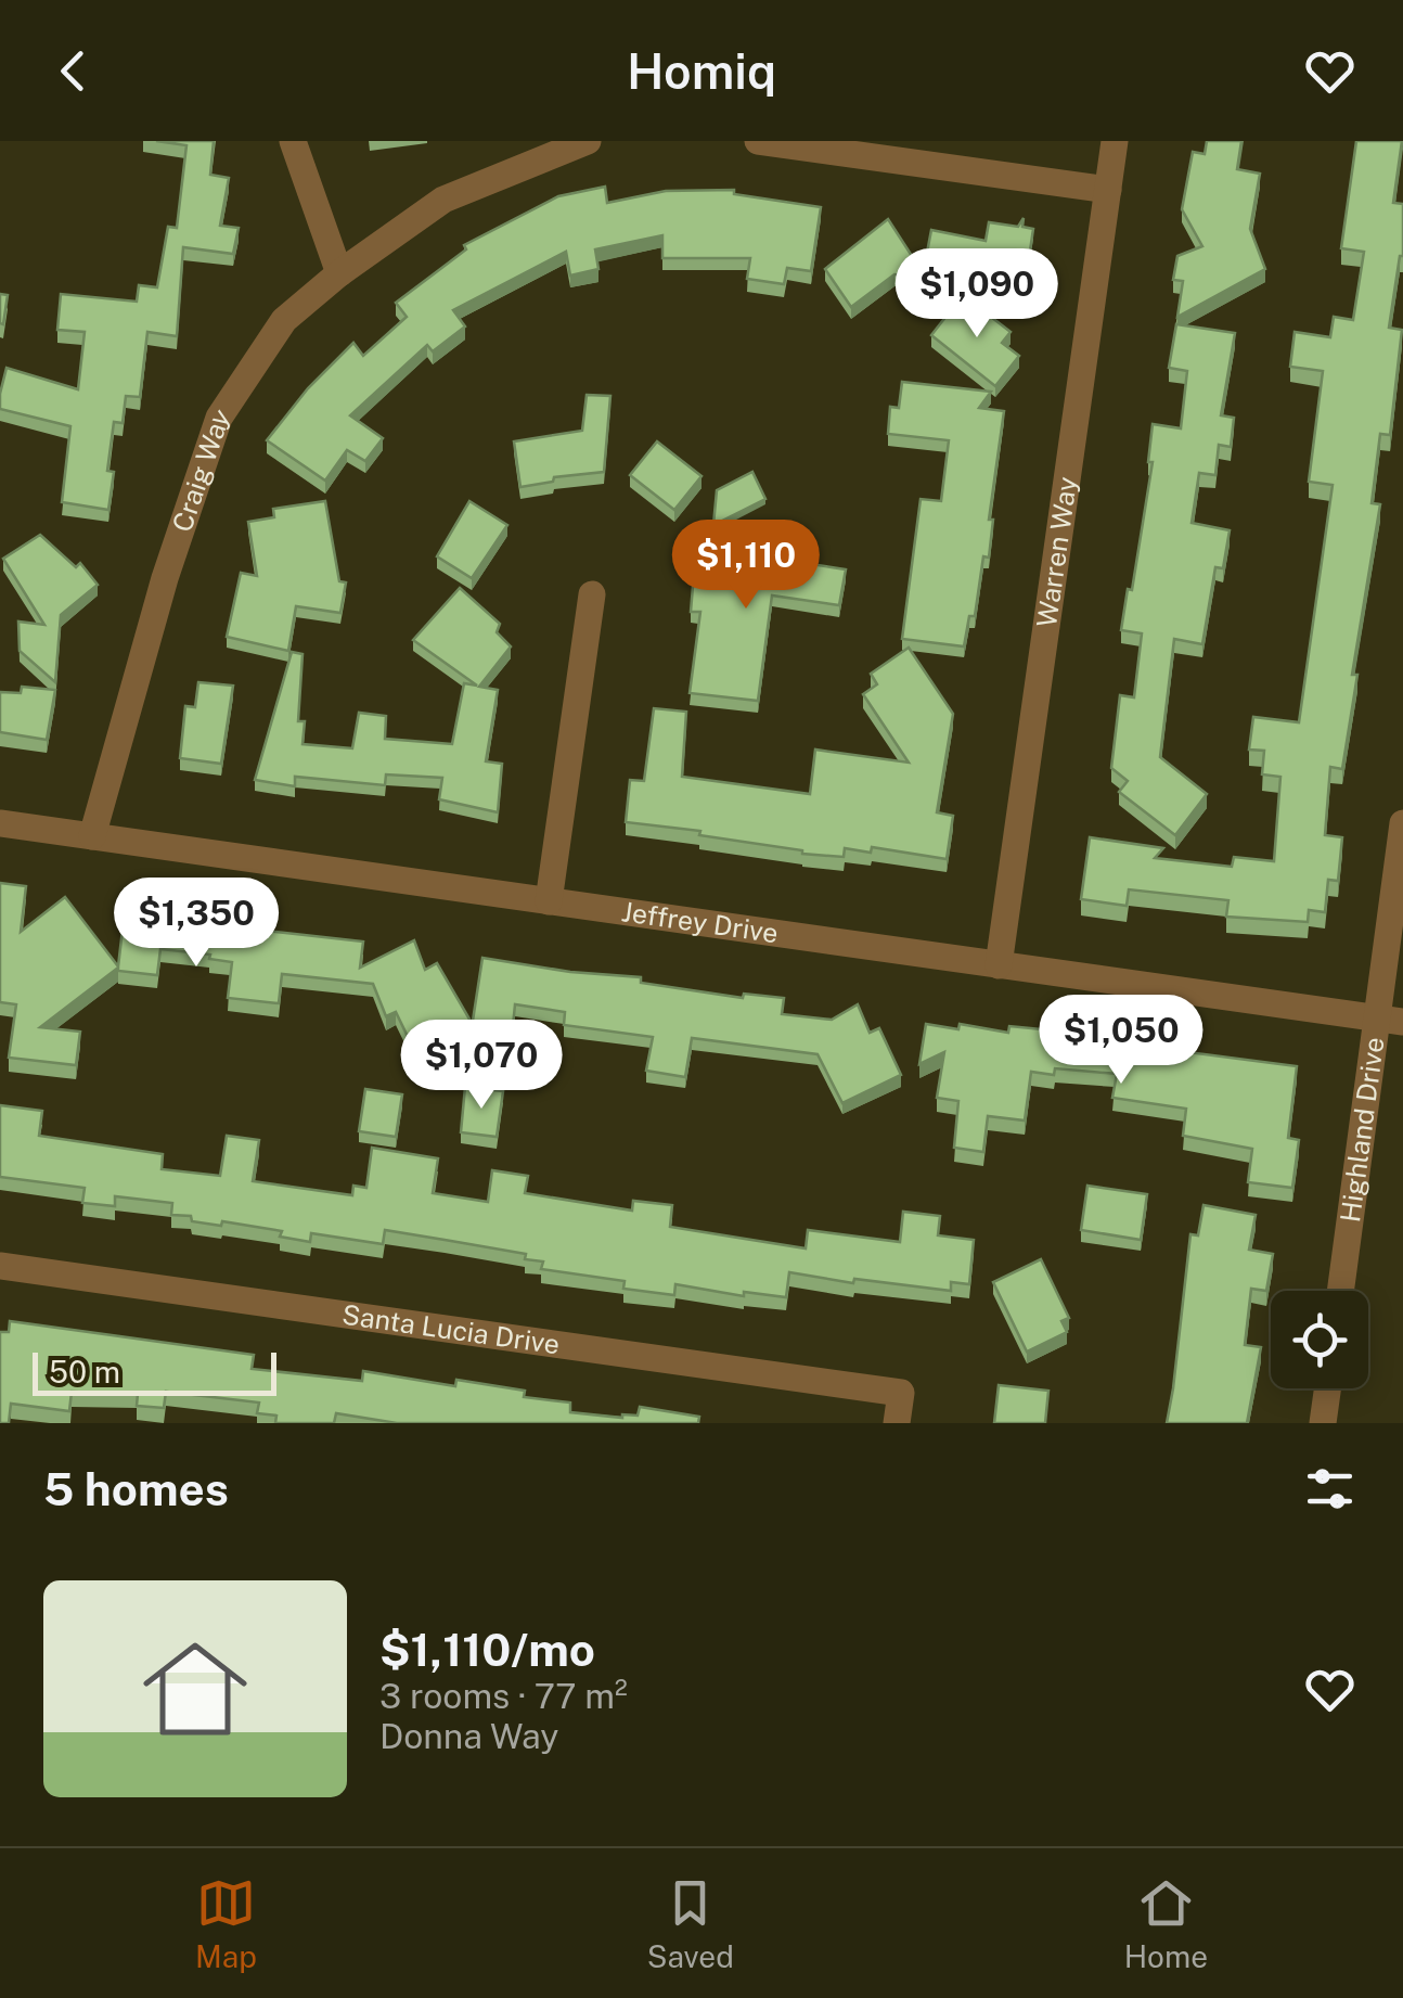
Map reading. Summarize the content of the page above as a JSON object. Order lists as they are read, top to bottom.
{
  "streets": {
    "street": [
      "Craig Way",
      "Warren Way",
      "Jeffrey Drive",
      "Highland Drive",
      "Santa Lucia Drive"
    ]
  },
  "crossings": [
    ["Craig Way", "Jeffrey Drive"],
    ["Warren Way", "Jeffrey Drive"],
    ["Jeffrey Drive", "Highland Drive"]
  ],
  "scale_bar": "50 m",
  "page": {
    "header": "Homiq",
    "price": [
      "$1,090",
      "$1,110",
      "$1,350",
      "$1,050",
      "$1,070"
    ],
    "scale": "50 m",
    "heading": "5 homes",
    "list": [
      {
        "name": "$1,110/mo",
        "note": "3 rooms · 77 m² · Donna Way"
      }
    ],
    "tabs": ["Map", "Saved", "Home"]
  }
}
